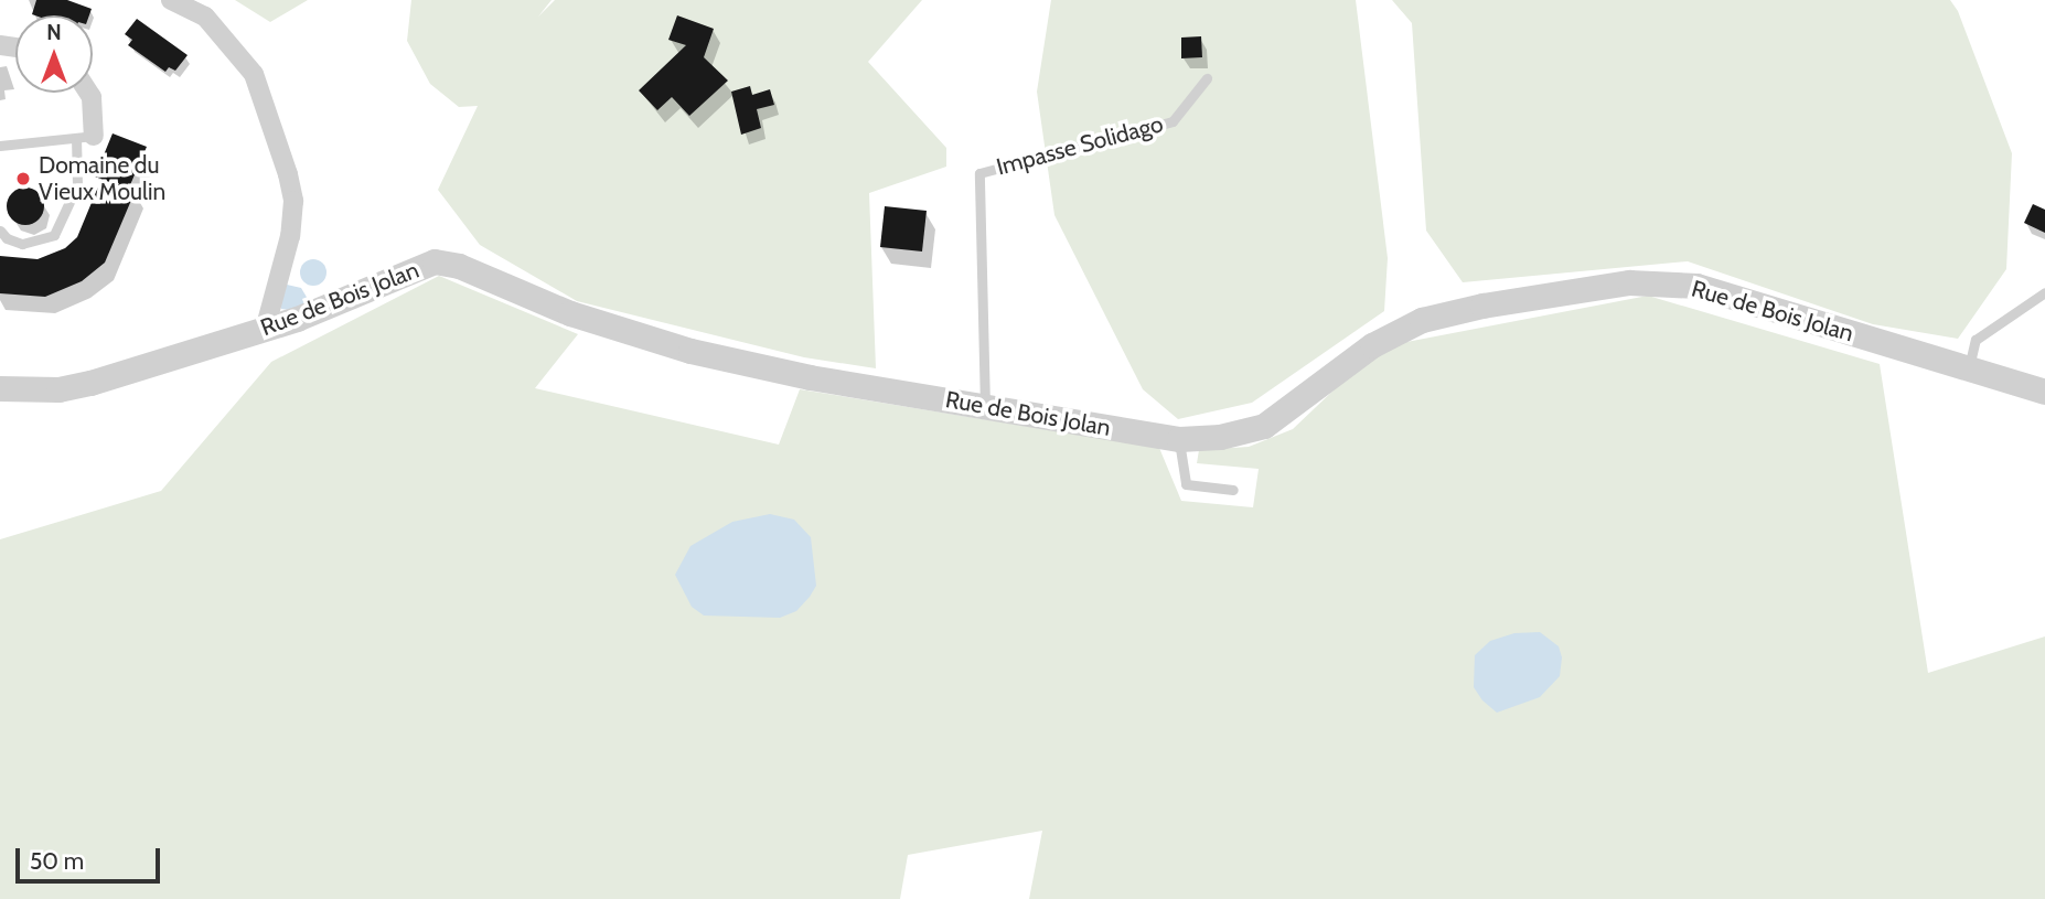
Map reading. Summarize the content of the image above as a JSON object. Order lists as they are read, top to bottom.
{
  "streets": {
    "street": ["Rue de Bois Jolan"],
    "lane": ["Impasse Solidago"]
  },
  "crossings": [
    ["Impasse Solidago", "Rue de Bois Jolan"]
  ],
  "places": ["Domaine du Vieux Moulin"],
  "scale_bar": "50 m",
  "north": "top"
}
